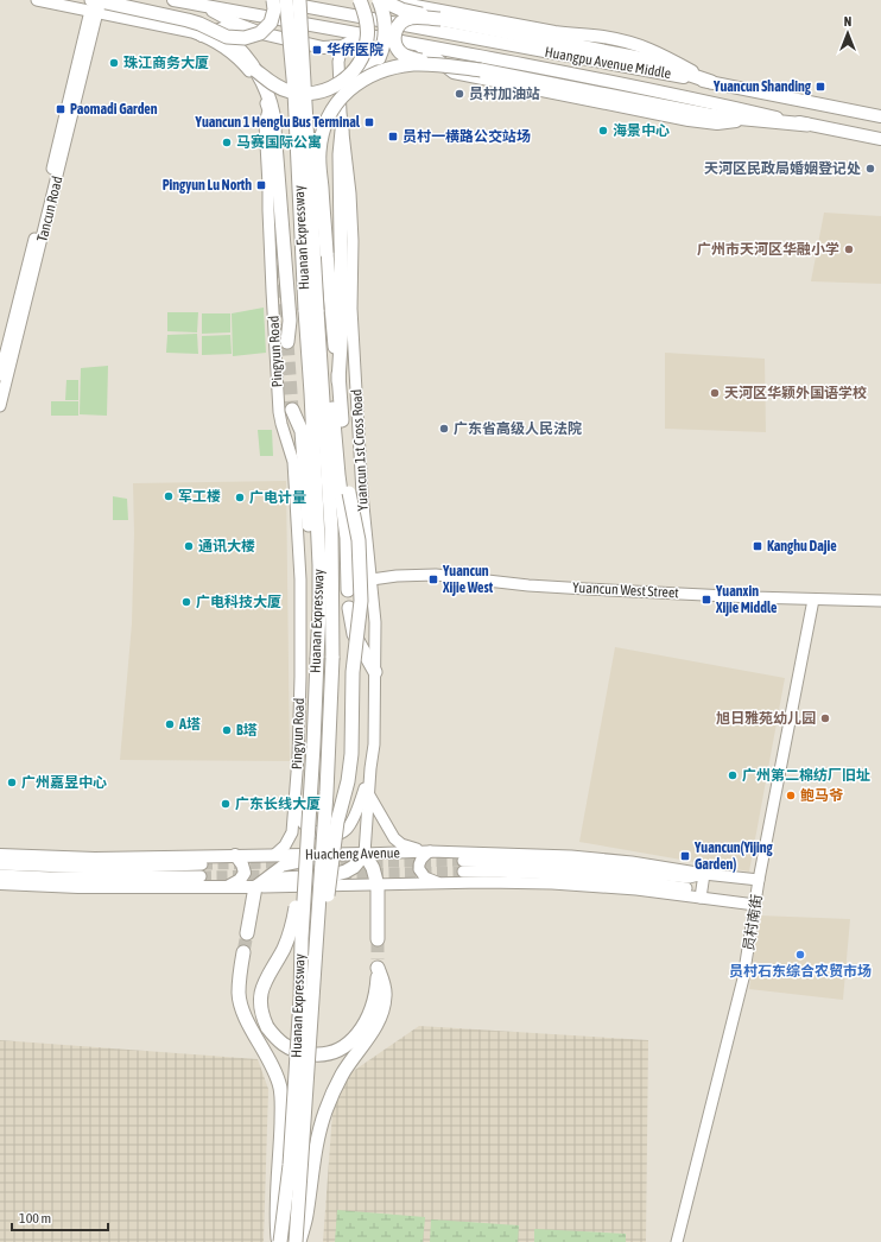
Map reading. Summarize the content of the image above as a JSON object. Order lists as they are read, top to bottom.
{
  "streets": {
    "highway": ["Huanan Expressway"],
    "main road": ["Huangpu Avenue Middle", "Huacheng Avenue"],
    "street": [
      "Tancun Road",
      "Pingyun Road",
      "Yuancun 1st Cross Road",
      "Yuancun West Street",
      "员村南街"
    ]
  },
  "crossings": [
    ["Tancun Road", "Pingyun Road"],
    ["Pingyun Road", "Huacheng Avenue"],
    ["Yuancun 1st Cross Road", "Yuancun West Street"],
    ["Yuancun 1st Cross Road", "Huacheng Avenue"],
    ["Yuancun West Street", "员村南街"],
    ["Huacheng Avenue", "员村南街"]
  ],
  "places": {
    "transit": [
      "华侨医院",
      "Yuancun Shanding",
      "Paomadi Garden",
      "Yuancun 1 Henglu Bus Terminal",
      "员村一横路公交站场",
      "Pingyun Lu North",
      "Kanghu Dajie",
      "Yuancun Xijie West",
      "Yuanxin Xijie Middle",
      "Yuancun(Yijing Garden)"
    ],
    "other": [
      "珠江商务大厦",
      "员村加油站",
      "海景中心",
      "马赛国际公寓",
      "天河区民政局婚姻登记处",
      "广州市天河区华融小学",
      "天河区华颖外国语学校",
      "广东省高级人民法院",
      "军工楼",
      "广电计量",
      "通讯大楼",
      "广电科技大厦",
      "旭日雅苑幼儿园",
      "A塔",
      "B塔",
      "广州第二棉纺厂旧址",
      "广州嘉昱中心",
      "鲍马爷",
      "广东长线大厦",
      "员村石东综合农贸市场"
    ]
  },
  "scale_bar": "100 m",
  "north": "top"
}
